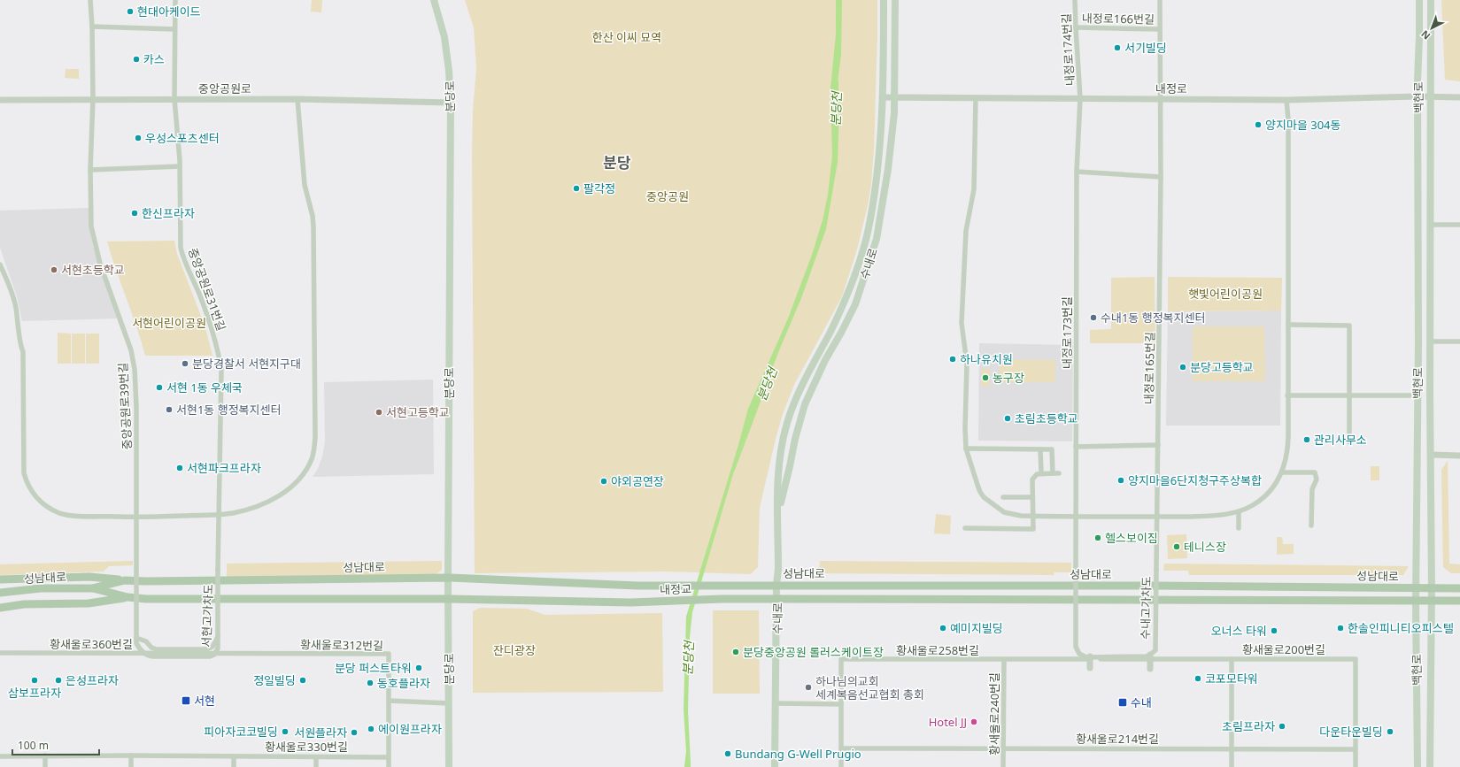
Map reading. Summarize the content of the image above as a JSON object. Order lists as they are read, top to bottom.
{
  "streets": {
    "main road": [
      "분당로",
      "백현로",
      "수내로",
      "성남대로",
      "내정교"
    ],
    "street": [
      "내정로166번길",
      "내정로174번길",
      "중앙공원로",
      "내정로",
      "중앙공원로31번길",
      "내정로173번길",
      "내정로165번길",
      "중앙공원로39번길",
      "수내고가차도",
      "서현고가차도",
      "황새울로360번길",
      "황새울로312번길",
      "황새울로200번길",
      "황새울로258번길",
      "황새울로240번길",
      "황새울로214번길",
      "황새울로330번길"
    ]
  },
  "crossings": [
    ["내정로166번길", "내정로174번길"],
    ["내정로166번길", "내정로"],
    ["내정로166번길", "내정로165번길"],
    ["내정로174번길", "내정로"],
    ["내정로174번길", "내정로173번길"],
    ["중앙공원로", "분당로"],
    ["중앙공원로", "중앙공원로31번길"],
    ["중앙공원로", "중앙공원로39번길"],
    ["내정로", "백현로"],
    ["내정로", "수내로"],
    ["내정로", "내정로173번길"],
    ["내정로", "내정로165번길"],
    ["분당로", "성남대로"],
    ["백현로", "성남대로"],
    ["수내로", "성남대로"],
    ["수내로", "내정교"],
    ["중앙공원로31번길", "서현고가차도"],
    ["내정로173번길", "수내고가차도"],
    ["내정로165번길", "수내고가차도"],
    ["중앙공원로39번길", "서현고가차도"],
    ["성남대로", "내정교"],
    ["황새울로360번길", "황새울로312번길"],
    ["황새울로312번길", "황새울로330번길"],
    ["황새울로200번길", "황새울로258번길"],
    ["황새울로258번길", "황새울로240번길"],
    ["황새울로240번길", "황새울로214번길"]
  ],
  "districts": ["분당"],
  "water": ["분당천"],
  "parks": [
    "한산 이씨 묘역",
    "중앙공원",
    "햇빛어린이공원",
    "서현어린이공원",
    "잔디광장"
  ],
  "places": {
    "other": [
      "현대아케이드",
      "서기빌딩",
      "카스",
      "양지마을 304동",
      "우성스포츠센터",
      "팔각정",
      "한신프라자",
      "서현초등학교",
      "수내1동 행정복지센터",
      "하나유치원",
      "분당경찰서 서현지구대",
      "분당고등학교",
      "농구장",
      "서현 1동 우체국",
      "서현1동 행정복지센터",
      "서현고등학교",
      "초림초등학교",
      "관리사무소",
      "서현파크프라자",
      "양지마을6단지청구주상복합",
      "야외공연장",
      "헬스보이짐",
      "테니스장",
      "예미지빌딩",
      "한솔인피니티오피스텔",
      "오너스 타워",
      "분당중앙공원 롤러스케이트장",
      "분당 퍼스트타워",
      "코포모타워",
      "삼보프라자",
      "은성프라자",
      "정일빌딩",
      "동호플라자",
      "하나님의교회 세계복음선교협회 총회",
      "Hotel JJ",
      "초림프라자",
      "에이원프라자",
      "피아자코코빌딩",
      "다운타운빌딩",
      "서원플라자",
      "Bundang G-Well Prugio"
    ],
    "transit": ["서현", "수내"]
  },
  "scale_bar": "100 m",
  "north": "bottom left"
}
